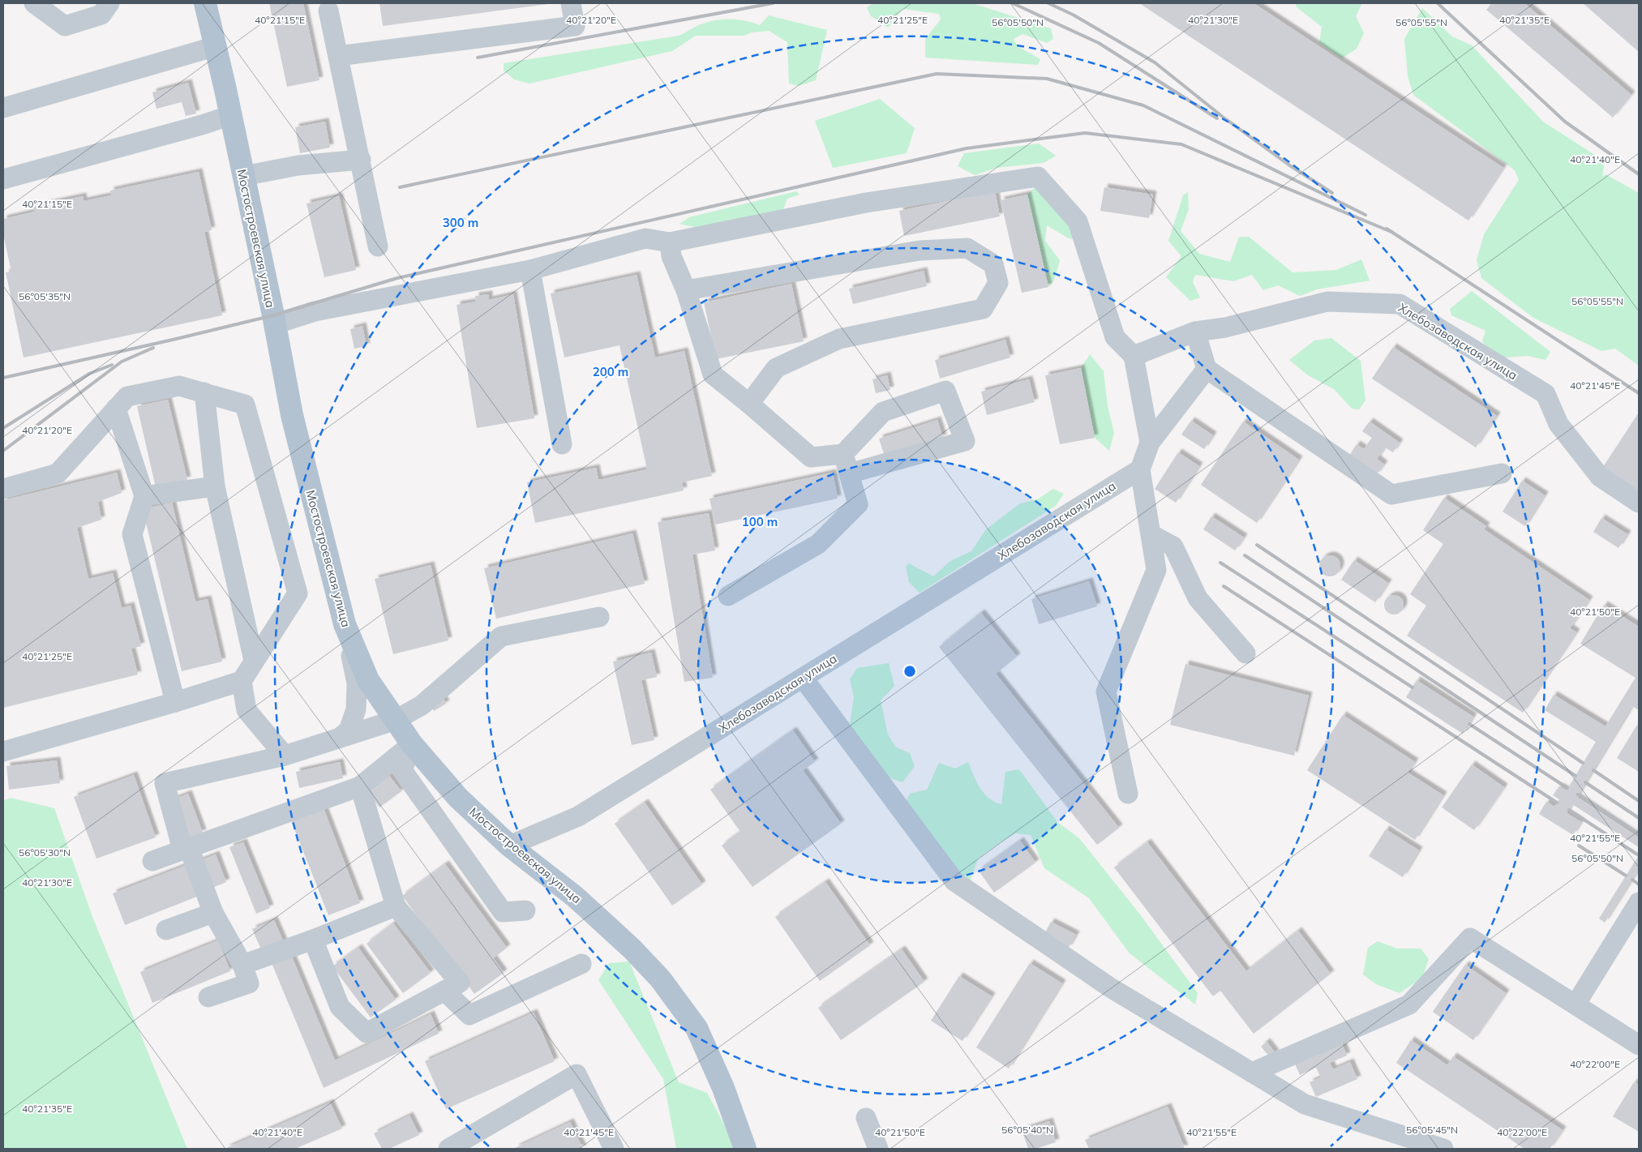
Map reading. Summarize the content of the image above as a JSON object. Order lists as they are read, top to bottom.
{
  "streets": {
    "main road": ["Мостостроевская улица"],
    "street": ["Хлебозаводская улица"]
  },
  "crossings": [
    ["Мостостроевская улица", "Хлебозаводская улица"]
  ],
  "coordinates": [
    "40°21'15\"E",
    "40°21'20\"E",
    "40°21'25\"E",
    "40°21'30\"E",
    "40°21'35\"E",
    "56°05'50\"N",
    "56°05'55\"N",
    "40°21'40\"E",
    "56°05'35\"N",
    "40°21'45\"E",
    "40°21'50\"E",
    "40°21'55\"E",
    "56°05'30\"N",
    "40°22'00\"E",
    "56°05'40\"N",
    "56°05'45\"N"
  ],
  "rings": ["300 m", "200 m", "100 m"]
}
